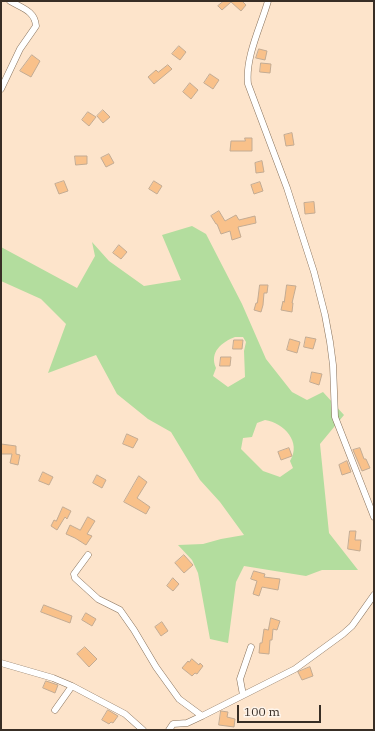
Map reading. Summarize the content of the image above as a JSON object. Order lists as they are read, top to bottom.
{
  "scale_bar": "100 m"
}
